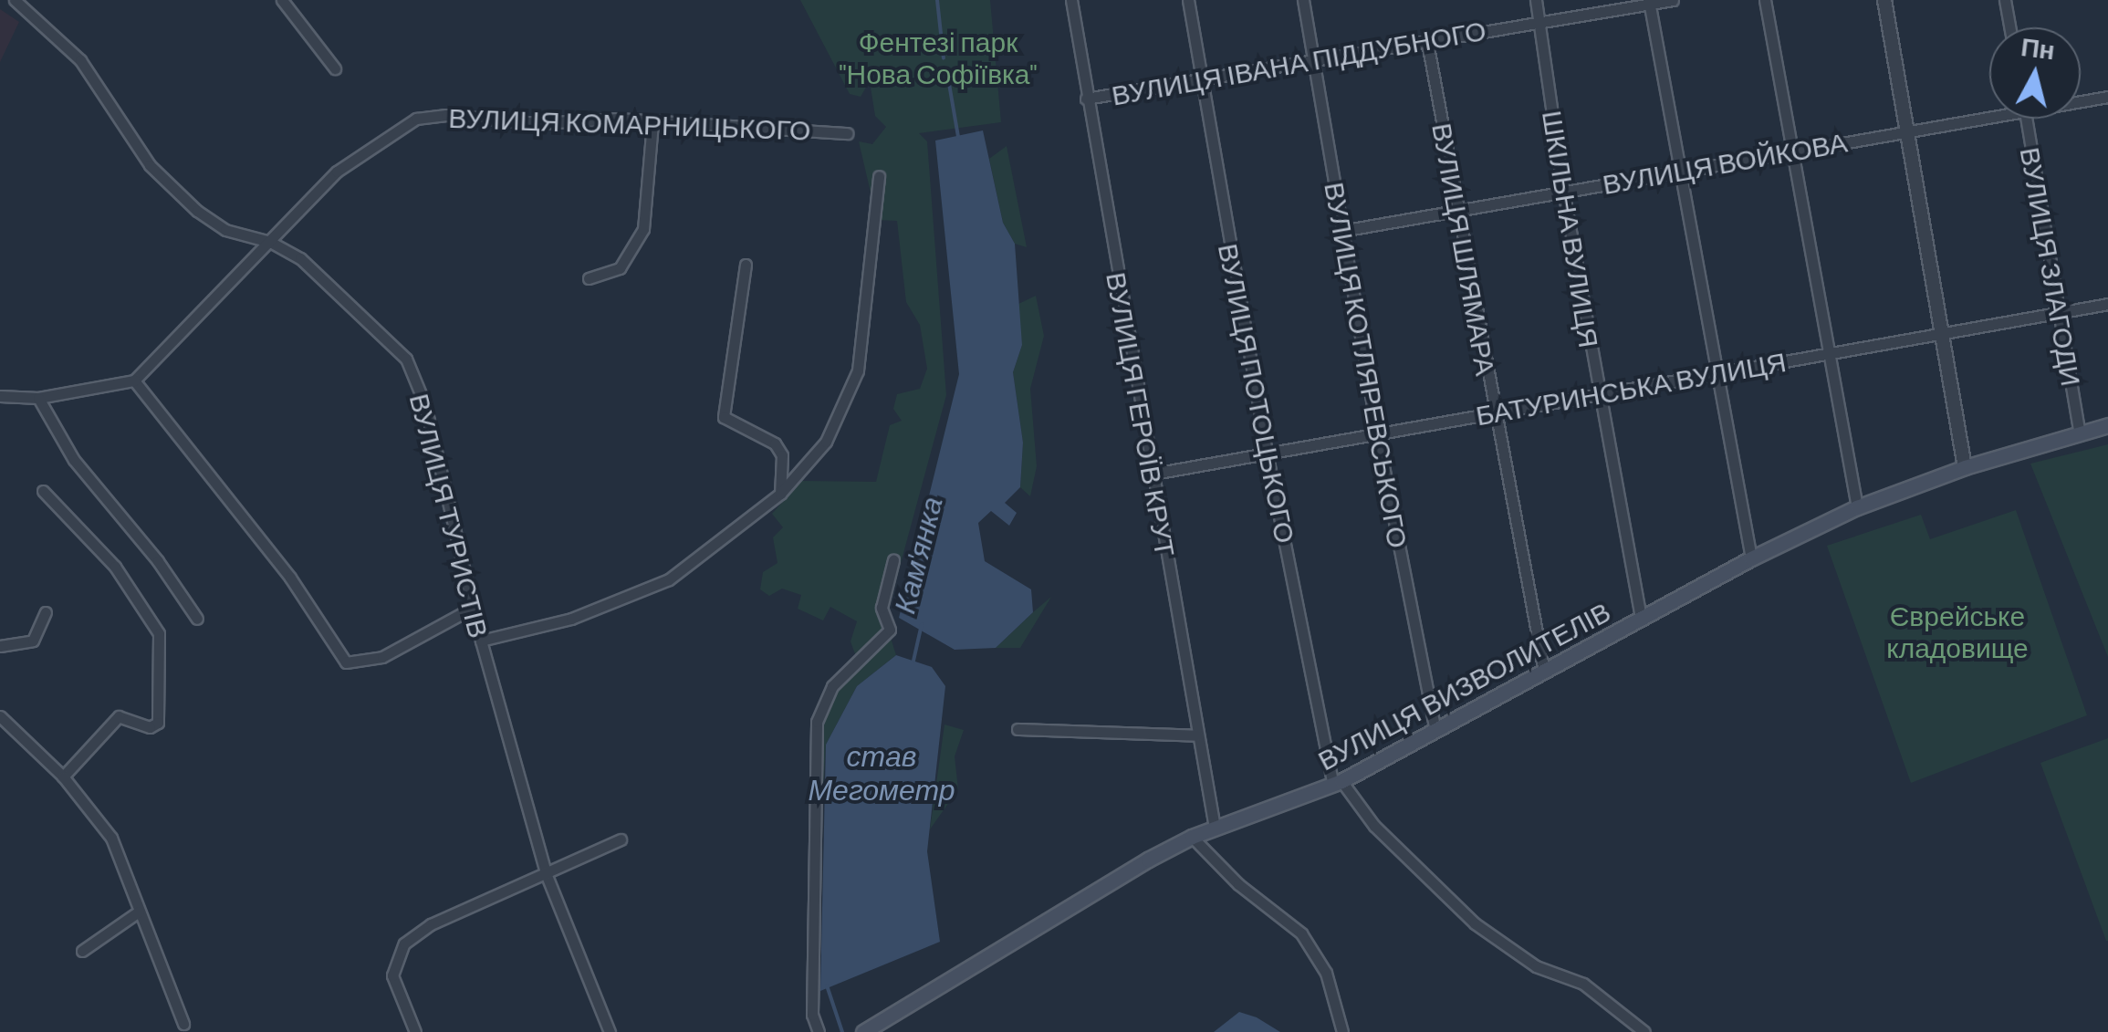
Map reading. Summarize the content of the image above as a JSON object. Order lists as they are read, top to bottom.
{
  "streets": {
    "main road": ["ВУЛИЦЯ ВИЗВОЛИТЕЛІВ"],
    "street": [
      "ВУЛИЦЯ ІВАНА ПІДДУБНОГО",
      "ВУЛИЦЯ КОМАРНИЦЬКОГО",
      "ВУЛИЦЯ ВОЙКОВА",
      "ШКІЛЬНА ВУЛИЦЯ",
      "ВУЛИЦЯ ШЛЯМАРА",
      "ВУЛИЦЯ ЗЛАГОДИ",
      "ВУЛИЦЯ КОТЛЯРЕВСЬКОГО",
      "БАТУРИНСЬКА ВУЛИЦЯ",
      "ВУЛИЦЯ ПОТОЦЬКОГО",
      "ВУЛИЦЯ ГЕРОЇВ КРУТ",
      "ВУЛИЦЯ ТУРИСТІВ"
    ]
  },
  "crossings": [
    ["ВУЛИЦЯ ІВАНА ПІДДУБНОГО", "ШКІЛЬНА ВУЛИЦЯ"],
    ["ВУЛИЦЯ ІВАНА ПІДДУБНОГО", "ВУЛИЦЯ ШЛЯМАРА"],
    ["ВУЛИЦЯ ІВАНА ПІДДУБНОГО", "ВУЛИЦЯ КОТЛЯРЕВСЬКОГО"],
    ["ВУЛИЦЯ ІВАНА ПІДДУБНОГО", "ВУЛИЦЯ ПОТОЦЬКОГО"],
    ["ВУЛИЦЯ ІВАНА ПІДДУБНОГО", "ВУЛИЦЯ ГЕРОЇВ КРУТ"],
    ["ВУЛИЦЯ КОМАРНИЦЬКОГО", "ВУЛИЦЯ ТУРИСТІВ"],
    ["ВУЛИЦЯ ВОЙКОВА", "ШКІЛЬНА ВУЛИЦЯ"],
    ["ВУЛИЦЯ ВОЙКОВА", "ВУЛИЦЯ ШЛЯМАРА"],
    ["ВУЛИЦЯ ВОЙКОВА", "ВУЛИЦЯ КОТЛЯРЕВСЬКОГО"],
    ["ШКІЛЬНА ВУЛИЦЯ", "БАТУРИНСЬКА ВУЛИЦЯ"],
    ["ШКІЛЬНА ВУЛИЦЯ", "ВУЛИЦЯ ВИЗВОЛИТЕЛІВ"],
    ["ВУЛИЦЯ ШЛЯМАРА", "БАТУРИНСЬКА ВУЛИЦЯ"],
    ["ВУЛИЦЯ ШЛЯМАРА", "ВУЛИЦЯ ВИЗВОЛИТЕЛІВ"],
    ["ВУЛИЦЯ ЗЛАГОДИ", "БАТУРИНСЬКА ВУЛИЦЯ"],
    ["ВУЛИЦЯ ЗЛАГОДИ", "ВУЛИЦЯ ВИЗВОЛИТЕЛІВ"],
    ["ВУЛИЦЯ КОТЛЯРЕВСЬКОГО", "БАТУРИНСЬКА ВУЛИЦЯ"],
    ["ВУЛИЦЯ КОТЛЯРЕВСЬКОГО", "ВУЛИЦЯ ВИЗВОЛИТЕЛІВ"],
    ["БАТУРИНСЬКА ВУЛИЦЯ", "ВУЛИЦЯ ПОТОЦЬКОГО"],
    ["БАТУРИНСЬКА ВУЛИЦЯ", "ВУЛИЦЯ ГЕРОЇВ КРУТ"],
    ["ВУЛИЦЯ ПОТОЦЬКОГО", "ВУЛИЦЯ ВИЗВОЛИТЕЛІВ"],
    ["ВУЛИЦЯ ГЕРОЇВ КРУТ", "ВУЛИЦЯ ВИЗВОЛИТЕЛІВ"]
  ],
  "water": ["Кам'янка", "став Мегометр"],
  "parks": ["Фентезі парк \"Нова Софіївка\"", "Єврейське кладовище"],
  "north": "top"
}
